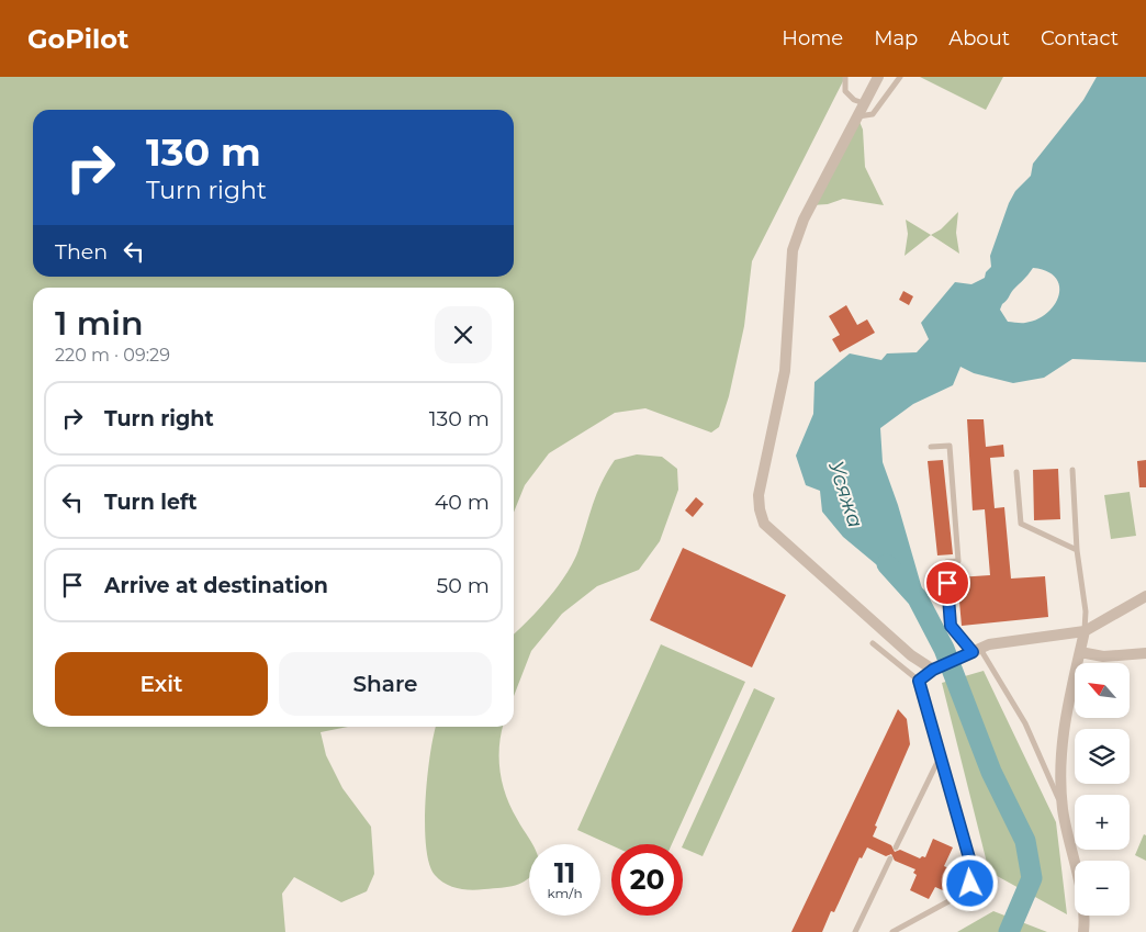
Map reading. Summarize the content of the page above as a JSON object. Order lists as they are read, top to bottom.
{
  "water": ["Усяжа"],
  "north": "top left",
  "page": {
    "header": "GoPilot",
    "nav": [
      "Home",
      "Map",
      "About",
      "Contact"
    ],
    "turn": ["130 m", "Turn right"],
    "then": "Then",
    "heading": ["1 min", "220 m · 09:29"],
    "list": [
      {
        "name": "Turn right",
        "value": "130 m"
      },
      {
        "name": "Turn left",
        "value": "40 m"
      },
      {
        "name": "Arrive at destination",
        "value": "50 m"
      }
    ],
    "buttons": ["Exit", "Share"],
    "map_buttons": ["+", "−"],
    "speed": "11 km/h",
    "limit": "20"
  }
}
